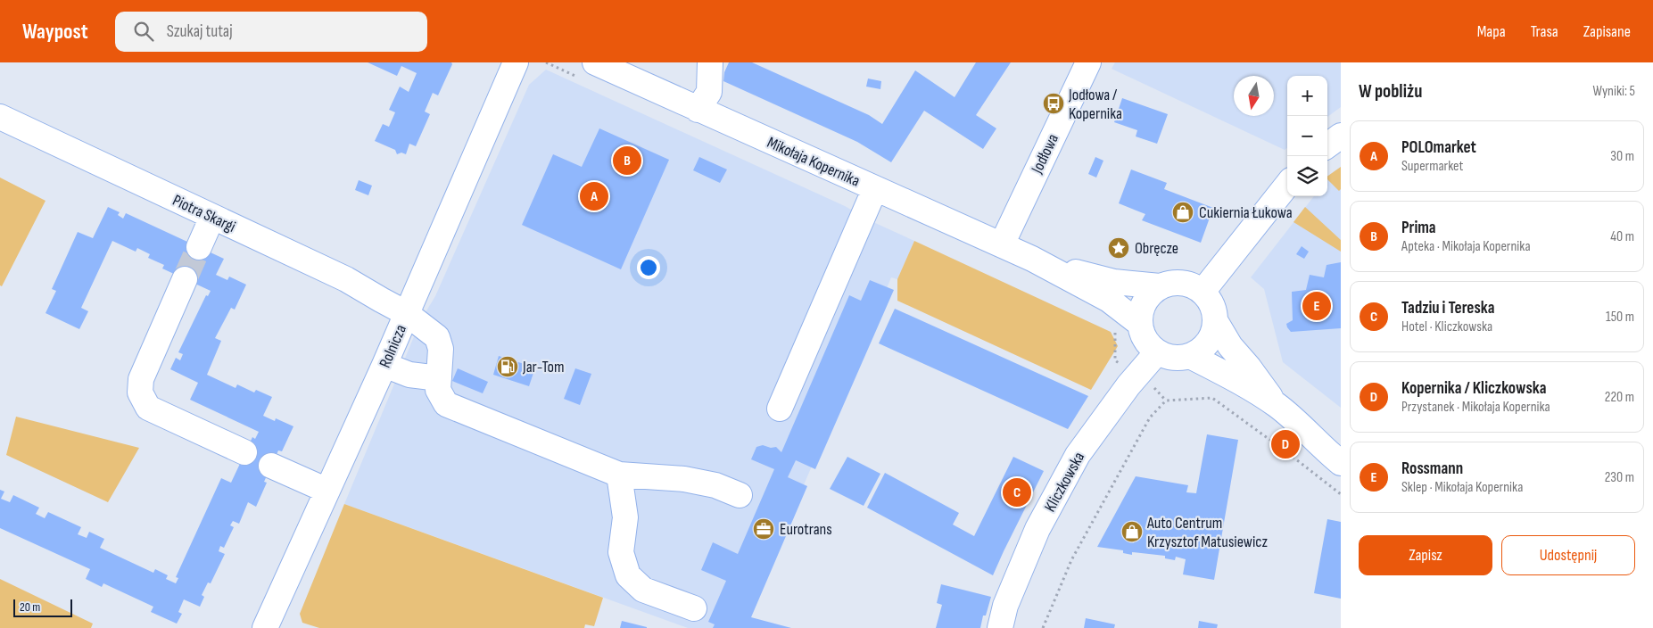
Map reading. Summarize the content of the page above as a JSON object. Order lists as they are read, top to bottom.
{
  "streets": {
    "street": [
      "Jodłowa",
      "Mikołaja Kopernika",
      "Piotra Skargi",
      "Rolnicza",
      "Kliczkowska"
    ]
  },
  "crossings": [
    ["Jodłowa", "Mikołaja Kopernika"],
    ["Mikołaja Kopernika", "Kliczkowska"],
    ["Piotra Skargi", "Rolnicza"]
  ],
  "places": {
    "bus stop": ["Jodłowa / Kopernika"],
    "shop": ["Cukiernia Łukowa", "Auto Centrum Krzysztof Matusiewicz"],
    "place": ["Obręcze"],
    "fuel station": ["Jar-Tom"],
    "office": ["Eurotrans"]
  },
  "scale_bar": "20 m",
  "north": "bottom",
  "page": {
    "header": "Waypost",
    "search": "Szukaj tutaj",
    "nav": ["Mapa", "Trasa", "Zapisane"],
    "heading": ["W pobliżu", "Wyniki: 5"],
    "map_buttons": ["+", "−"],
    "list": [
      {
        "mark": "A",
        "name": "POLOmarket",
        "note": "Supermarket",
        "value": "30 m"
      },
      {
        "mark": "B",
        "name": "Prima",
        "note": "Apteka · Mikołaja Kopernika",
        "value": "40 m"
      },
      {
        "mark": "C",
        "name": "Tadziu i Tereska",
        "note": "Hotel · Kliczkowska",
        "value": "150 m"
      },
      {
        "mark": "D",
        "name": "Kopernika / Kliczkowska",
        "note": "Przystanek · Mikołaja Kopernika",
        "value": "220 m"
      },
      {
        "mark": "E",
        "name": "Rossmann",
        "note": "Sklep · Mikołaja Kopernika",
        "value": "230 m"
      }
    ],
    "pins": [
      "B",
      "A",
      "E",
      "D",
      "C"
    ],
    "buttons": ["Zapisz", "Udostępnij"],
    "scale": "20 m"
  }
}
